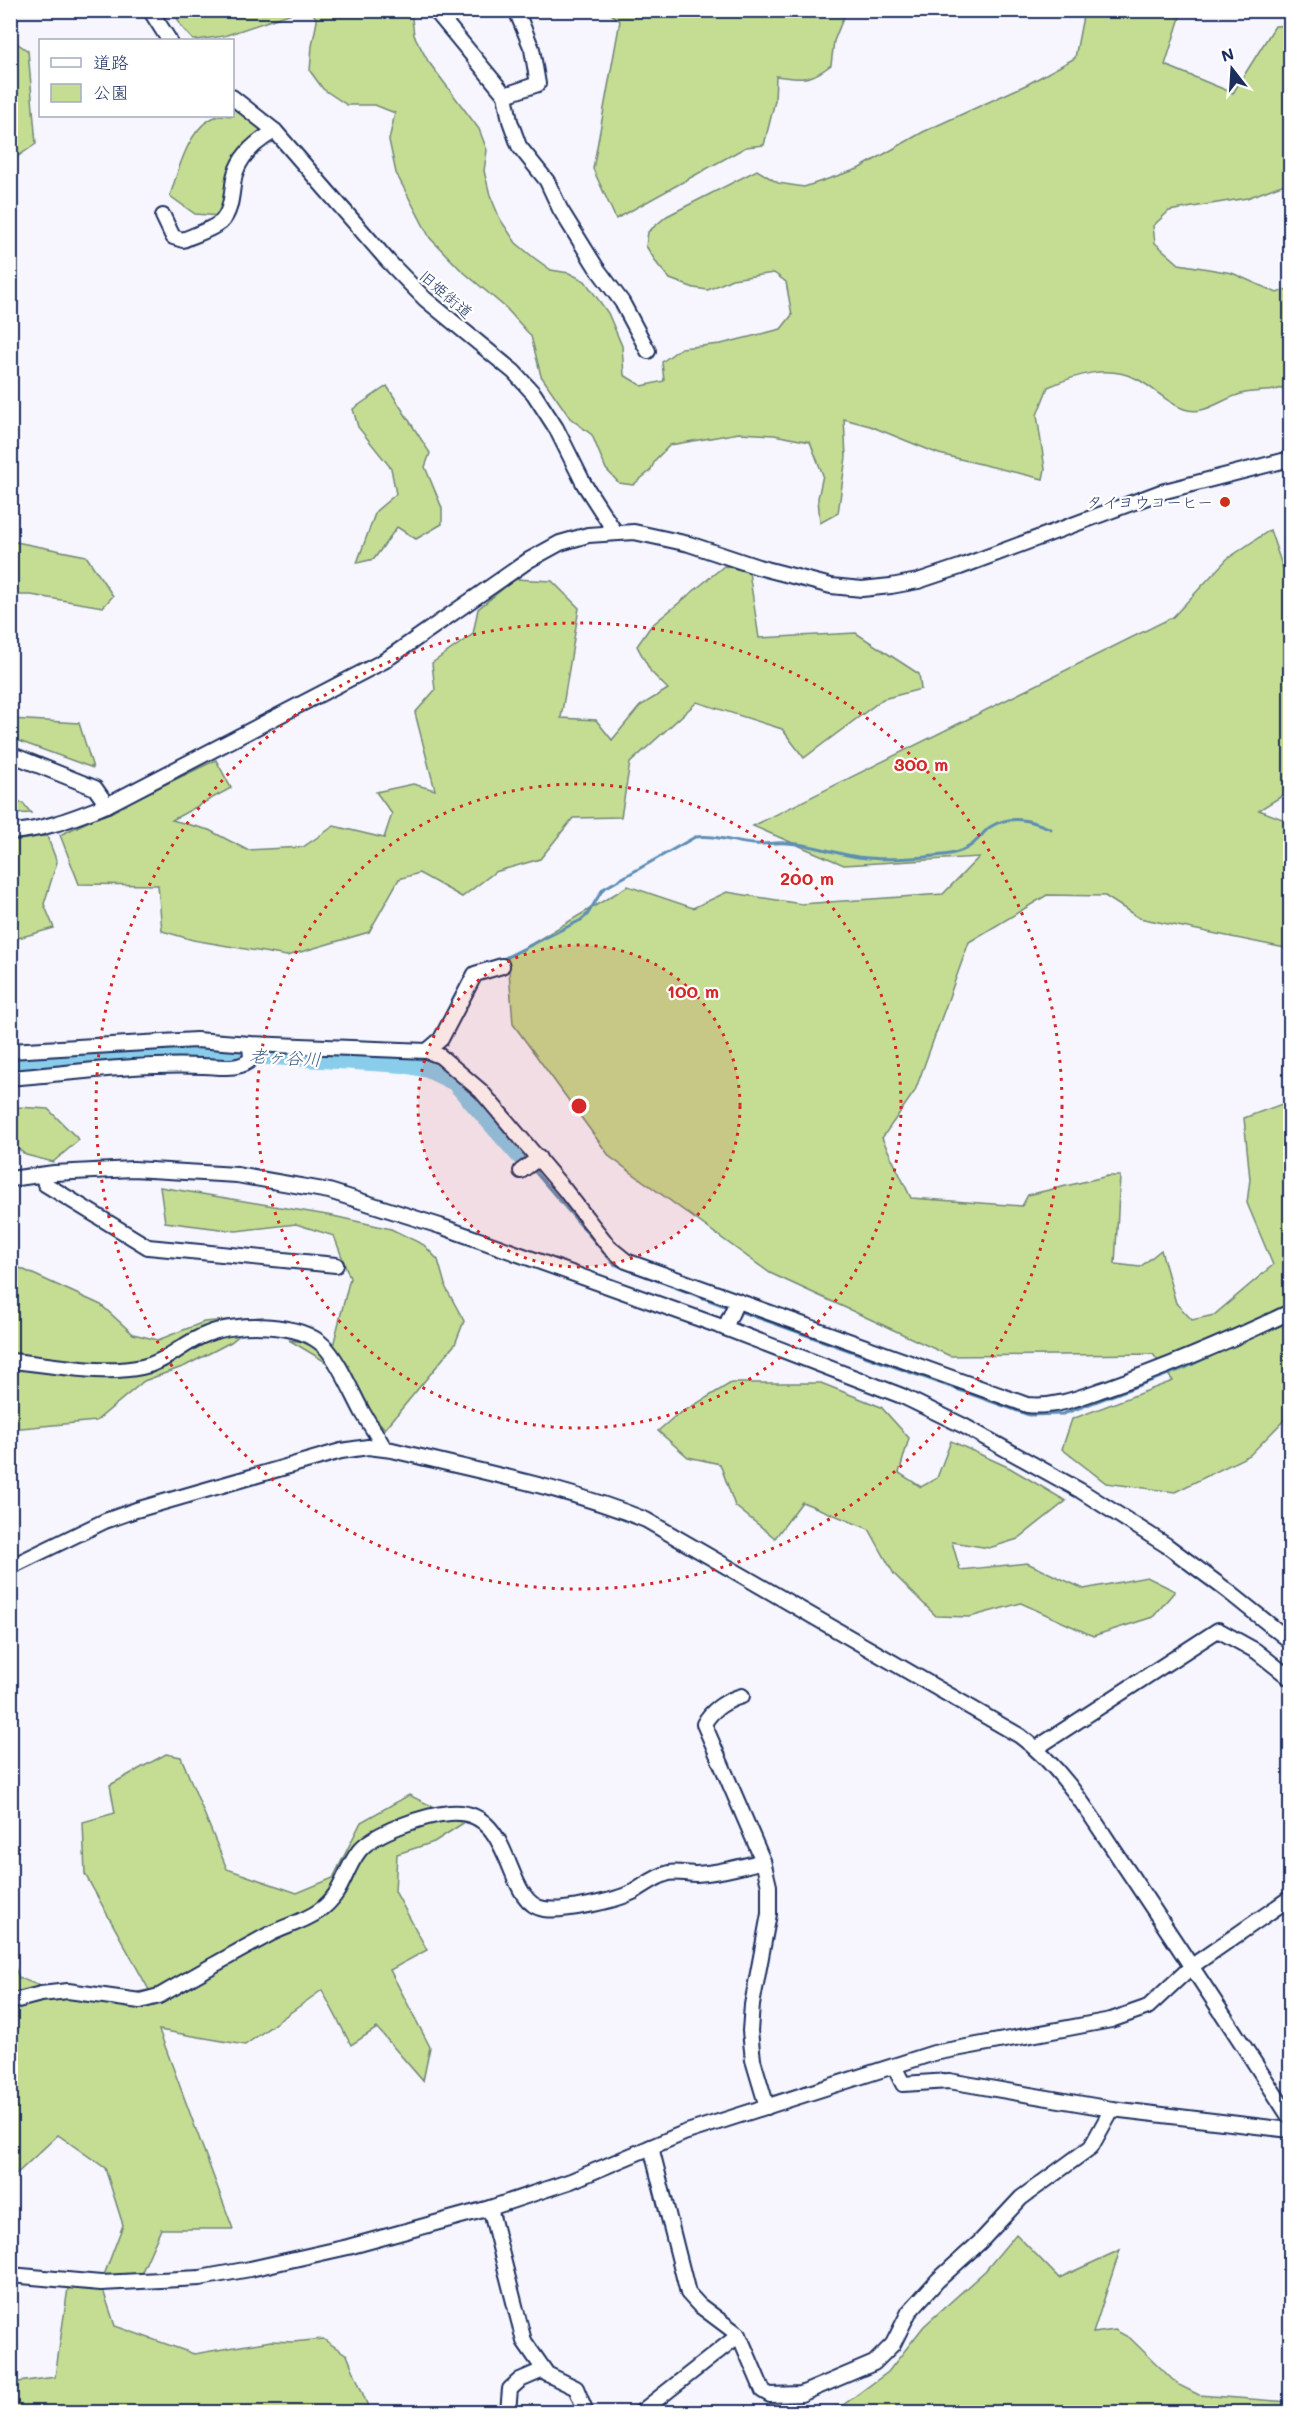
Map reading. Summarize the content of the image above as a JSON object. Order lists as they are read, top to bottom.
{
  "streets": {
    "street": ["旧姫街道"]
  },
  "water": ["老ヶ谷川"],
  "places": ["タイヨウコーヒー"],
  "legend": ["道路", "公園"],
  "north": "top",
  "rings": ["300 m", "200 m", "100 m"]
}
